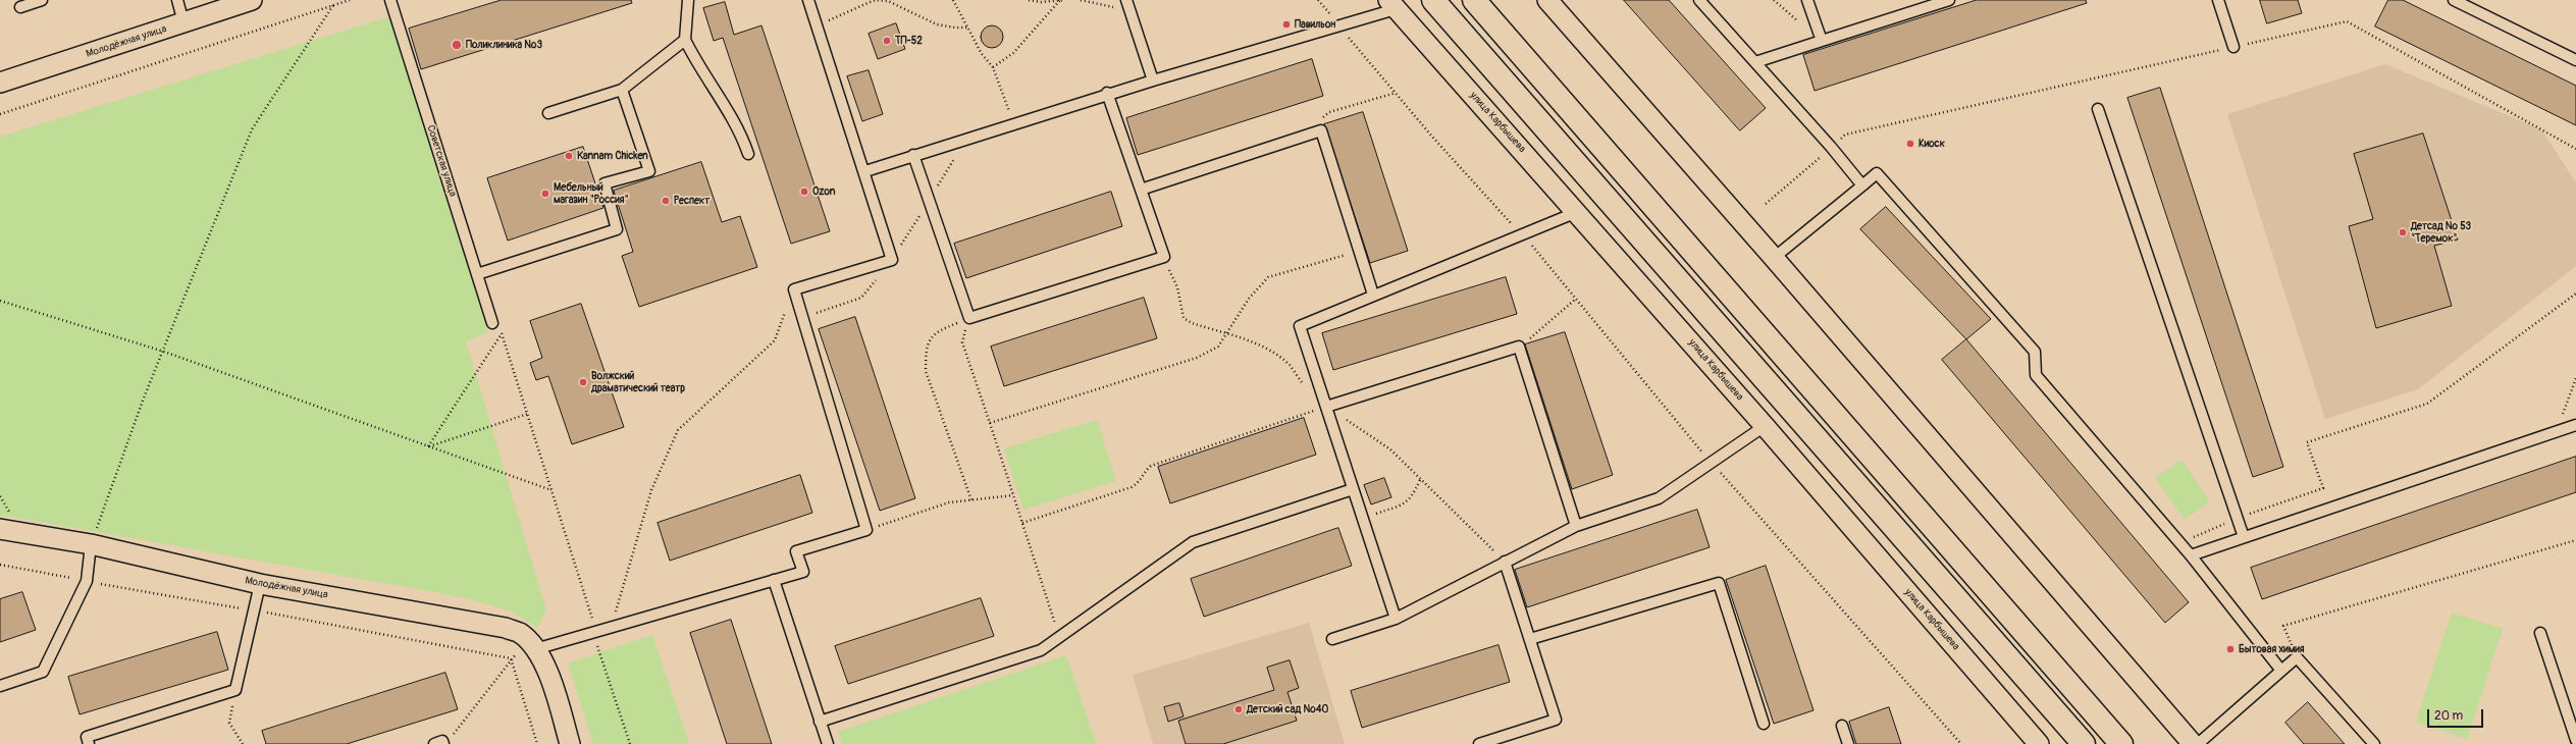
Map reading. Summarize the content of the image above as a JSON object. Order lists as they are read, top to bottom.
{
  "streets": {
    "street": ["Молодёжная улица", "улица Карбышева"],
    "lane": ["Советская улица"]
  },
  "places": [
    "Павильон",
    "ТП-52",
    "Поликлиника №3",
    "Киоск",
    "Kannam Chicken",
    "Ozon",
    "Мебельный магазин \"Россия\"",
    "Респект",
    "Детсад № 53 \"Теремок\"",
    "Волжский драматический театр",
    "Бытовая химия",
    "Детский сад №40"
  ],
  "scale_bar": "20 m"
}
